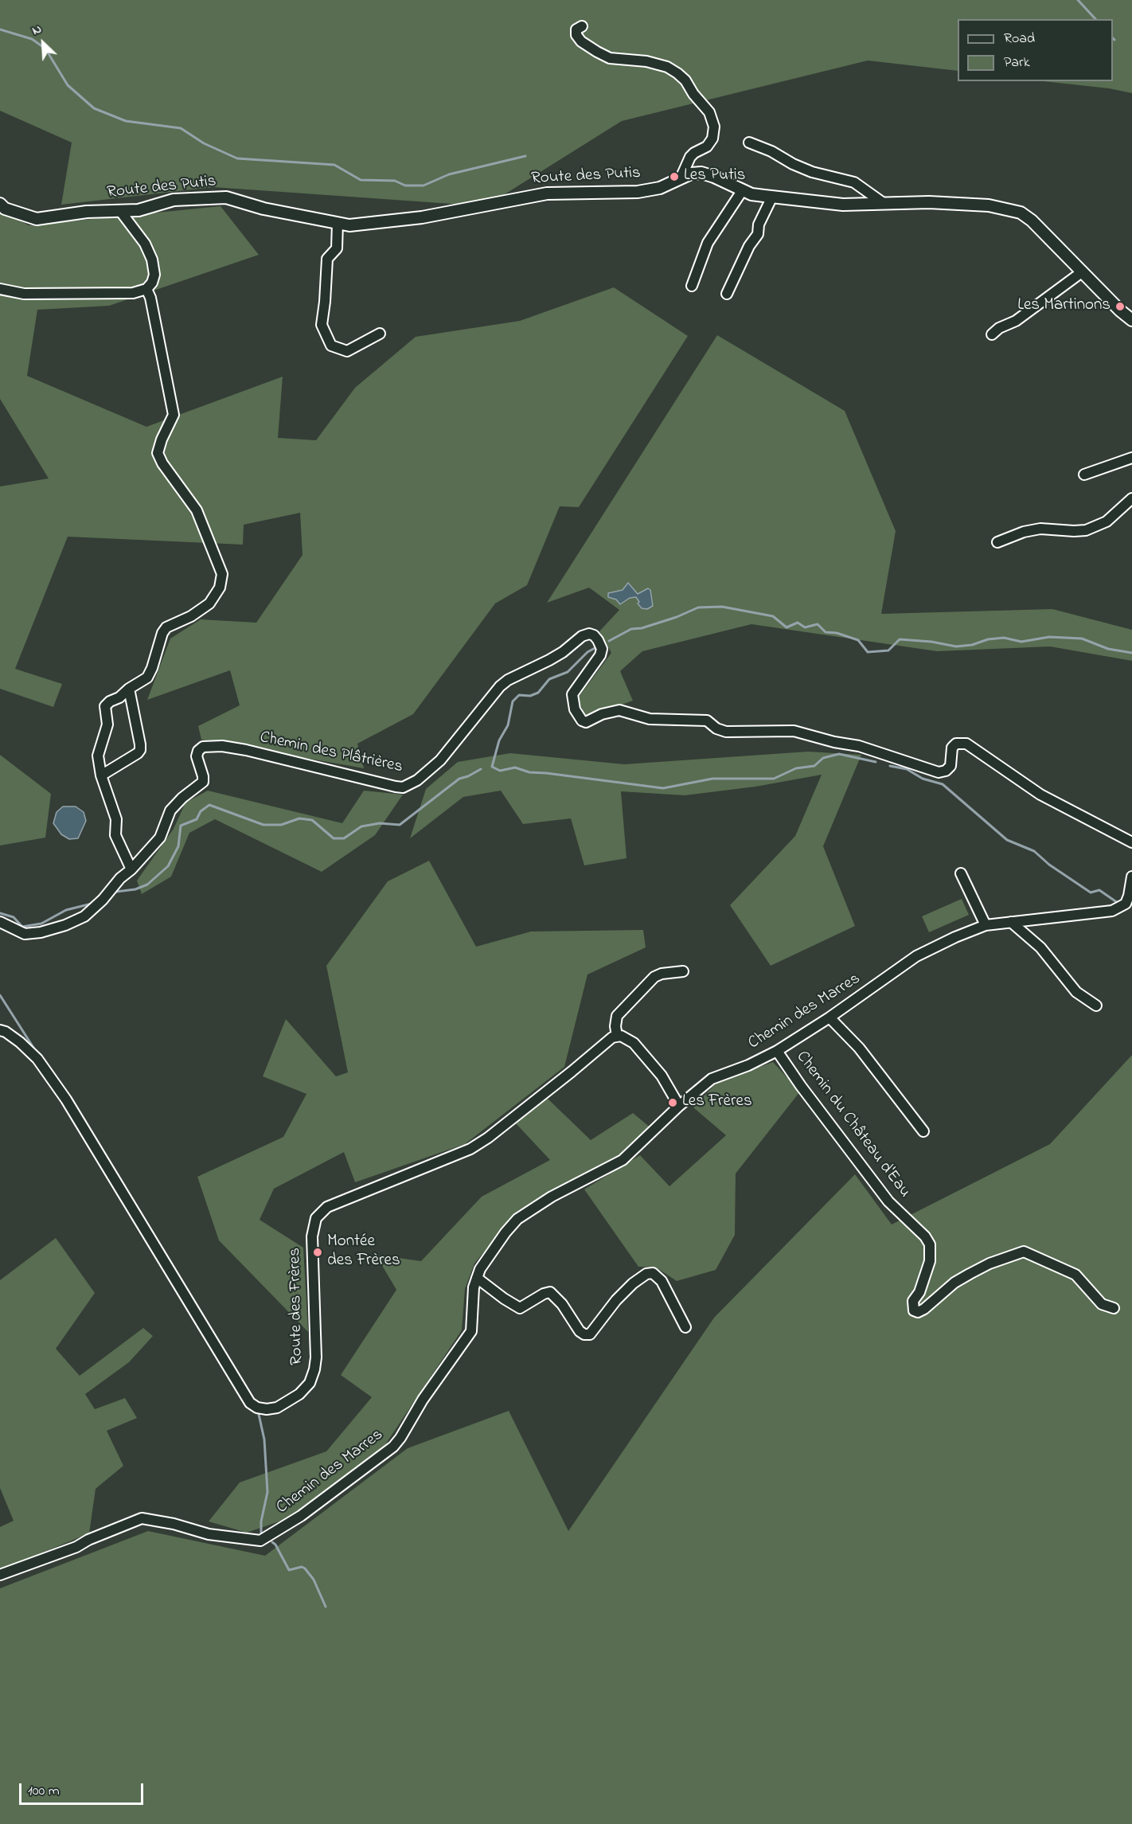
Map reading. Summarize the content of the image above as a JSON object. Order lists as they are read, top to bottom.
{
  "streets": {
    "street": [
      "Route des Putis",
      "Chemin des Plâtrières",
      "Chemin des Marres",
      "Chemin du Château d'Eau",
      "Route des Frères"
    ]
  },
  "crossings": [
    ["Chemin des Marres", "Chemin du Château d'Eau"]
  ],
  "places": [
    "Les Putis",
    "Les Martinons",
    "Les Frères",
    "Montée des Frères"
  ],
  "legend": ["Road", "Park"],
  "scale_bar": "100 m",
  "north": "top left"
}
